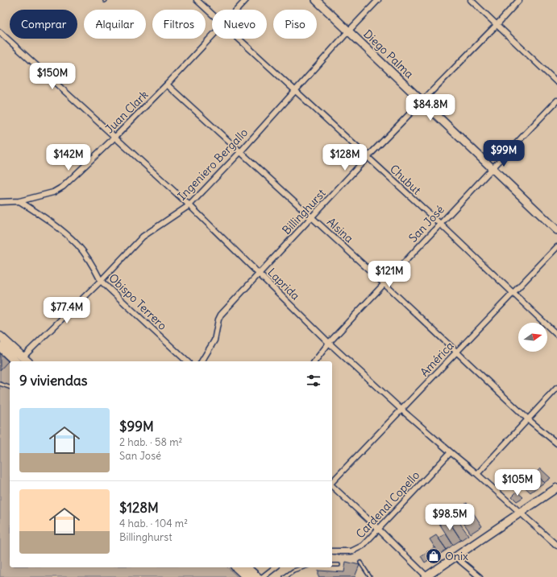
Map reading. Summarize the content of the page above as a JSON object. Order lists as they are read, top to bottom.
{
  "streets": {
    "main road": ["Diego Palma"],
    "street": [
      "Juan Clark",
      "Ingeniero Bergallo",
      "Chubut",
      "Billinghurst",
      "San José",
      "Alsina",
      "Laprida",
      "Obispo Terrero",
      "América",
      "Cardenal Copello"
    ]
  },
  "crossings": [
    ["Diego Palma", "Ingeniero Bergallo"],
    ["Diego Palma", "Billinghurst"],
    ["Diego Palma", "San José"],
    ["Juan Clark", "Alsina"],
    ["Juan Clark", "Laprida"],
    ["Juan Clark", "Obispo Terrero"],
    ["Ingeniero Bergallo", "Chubut"],
    ["Ingeniero Bergallo", "Alsina"],
    ["Ingeniero Bergallo", "Laprida"],
    ["Ingeniero Bergallo", "Obispo Terrero"],
    ["Chubut", "Billinghurst"],
    ["Chubut", "San José"],
    ["Chubut", "América"],
    ["Billinghurst", "Alsina"],
    ["Billinghurst", "Laprida"],
    ["San José", "Alsina"],
    ["San José", "Laprida"],
    ["Alsina", "América"],
    ["Laprida", "América"],
    ["Laprida", "Cardenal Copello"]
  ],
  "places": {
    "shop": ["Onix"]
  },
  "north": "right",
  "page": {
    "chip": [
      "Comprar",
      "Alquilar",
      "Filtros",
      "Nuevo",
      "Piso"
    ],
    "price": [
      "$150M",
      "$84.8M",
      "$99M",
      "$142M",
      "$128M",
      "$121M",
      "$77.4M",
      "$105M",
      "$98.5M"
    ],
    "heading": "9 viviendas",
    "list": [
      {
        "name": "$99M",
        "note": "2 hab. · 58 m² · San José"
      },
      {
        "name": "$128M",
        "note": "4 hab. · 104 m² · Billinghurst"
      }
    ]
  }
}
